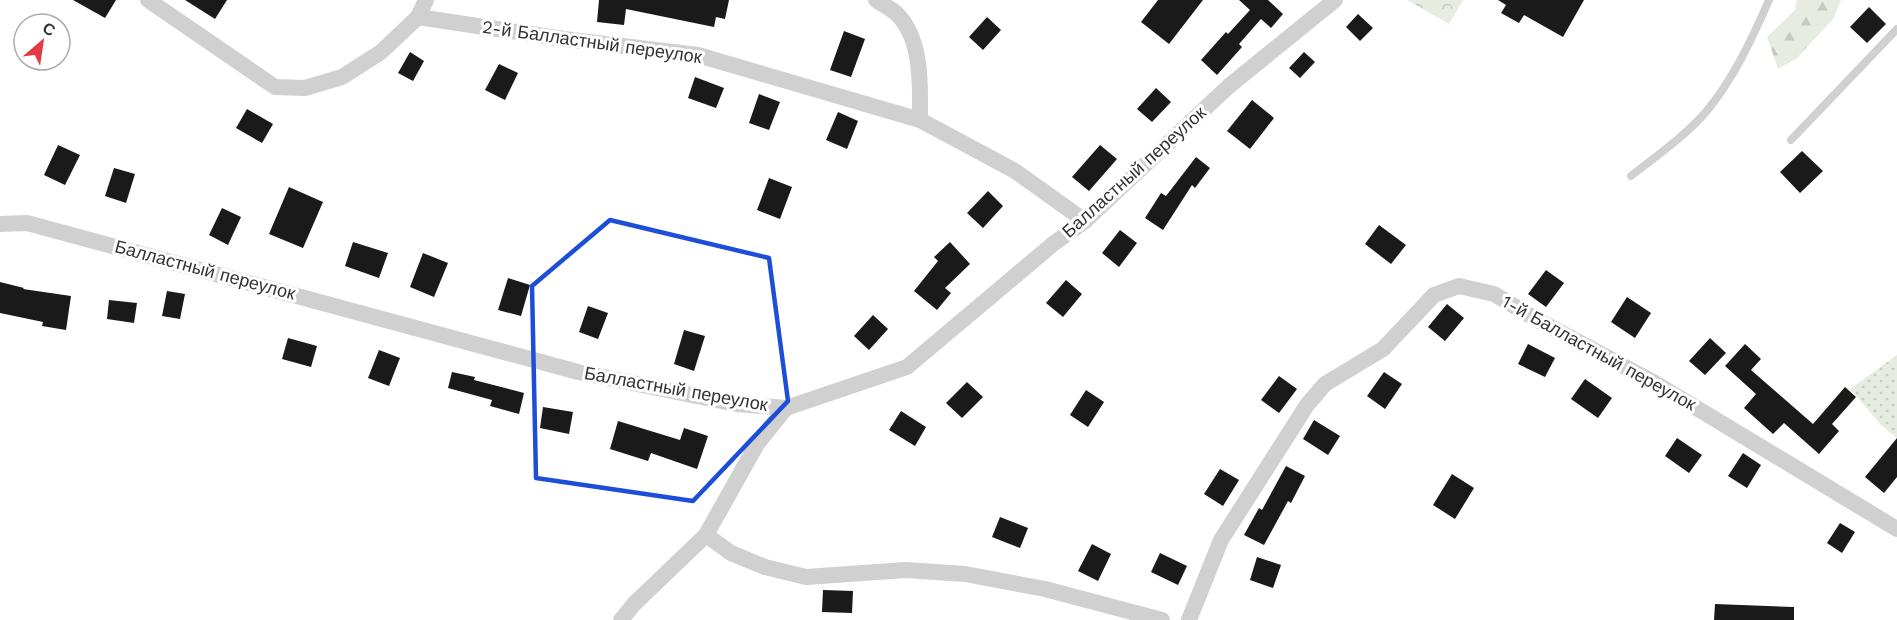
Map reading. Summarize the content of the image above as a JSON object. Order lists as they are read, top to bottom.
{
  "streets": {
    "street": ["2-й Балластный переулок", "Балластный переулок", "1-й Балластный переулок"]
  },
  "crossings": [
    ["2-й Балластный переулок", "Балластный переулок"]
  ],
  "north": "top right"
}
